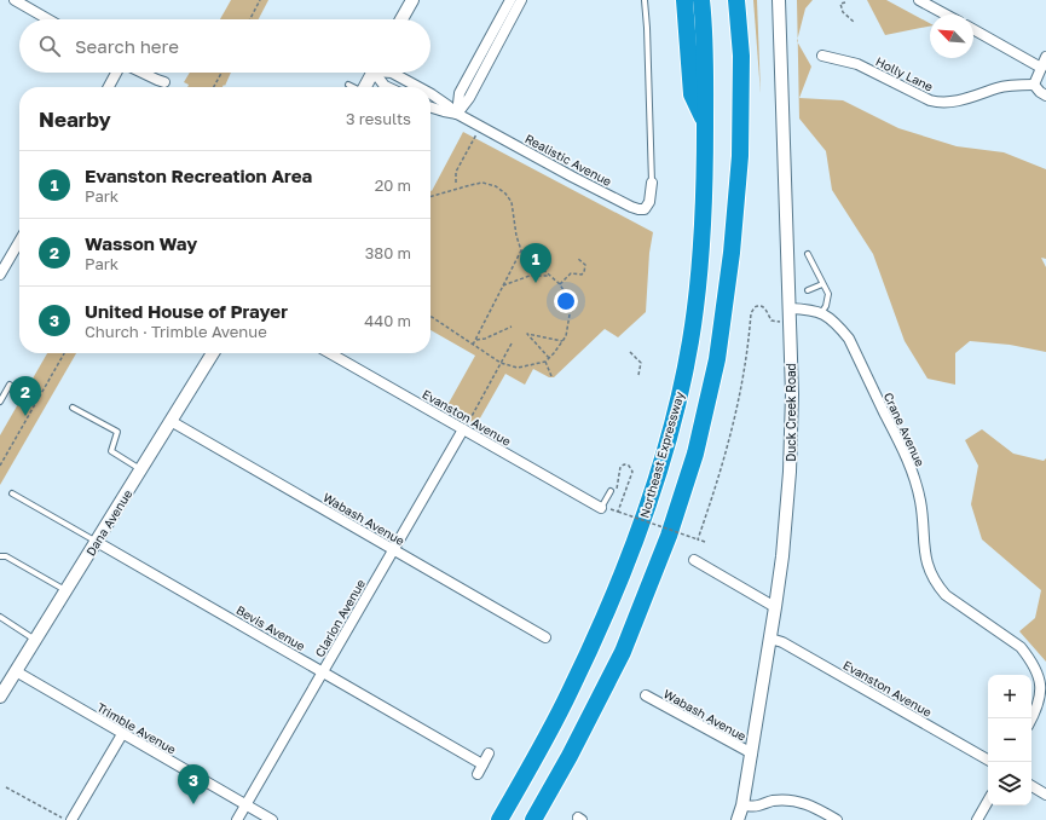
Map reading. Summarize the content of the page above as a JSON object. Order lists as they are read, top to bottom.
{
  "streets": {
    "highway": ["Northeast Expressway"],
    "street": [
      "Holly Lane",
      "Realistic Avenue",
      "Duck Creek Road",
      "Evanston Avenue",
      "Crane Avenue",
      "Wabash Avenue",
      "Dana Avenue",
      "Clarion Avenue",
      "Bevis Avenue",
      "Trimble Avenue"
    ]
  },
  "crossings": [
    ["Duck Creek Road", "Evanston Avenue"],
    ["Duck Creek Road", "Wabash Avenue"],
    ["Evanston Avenue", "Clarion Avenue"],
    ["Wabash Avenue", "Dana Avenue"],
    ["Wabash Avenue", "Clarion Avenue"],
    ["Dana Avenue", "Bevis Avenue"],
    ["Dana Avenue", "Trimble Avenue"],
    ["Clarion Avenue", "Bevis Avenue"],
    ["Clarion Avenue", "Trimble Avenue"]
  ],
  "north": "top left",
  "page": {
    "search": "Search here",
    "heading": ["Nearby", "3 results"],
    "list": [
      {
        "mark": "1",
        "name": "Evanston Recreation Area",
        "note": "Park",
        "value": "20 m"
      },
      {
        "mark": "2",
        "name": "Wasson Way",
        "note": "Park",
        "value": "380 m"
      },
      {
        "mark": "3",
        "name": "United House of Prayer",
        "note": "Church · Trimble Avenue",
        "value": "440 m"
      }
    ],
    "pins": ["1", "2", "3"],
    "map_buttons": ["+", "−"]
  }
}
